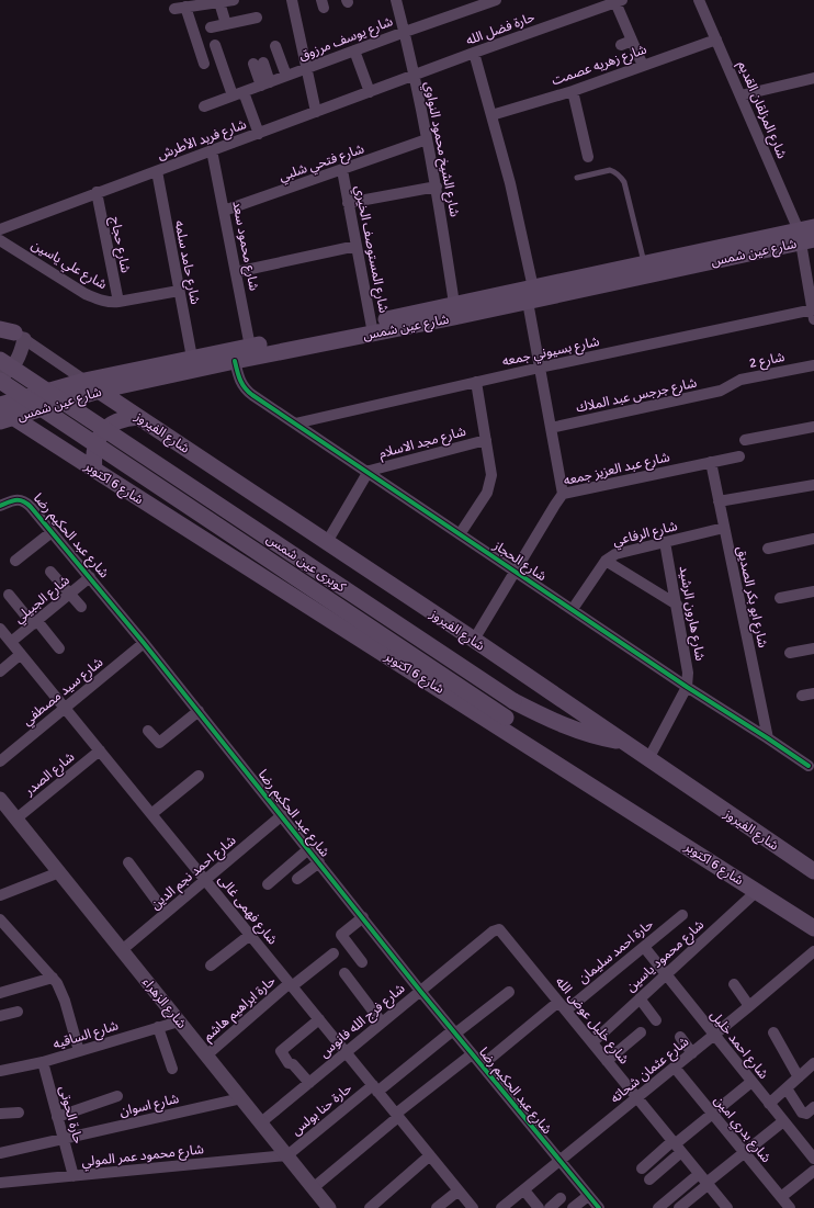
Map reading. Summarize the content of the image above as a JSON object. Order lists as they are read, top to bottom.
{
  "streets": {
    "main road": [
      "شارع عين شمس",
      "شارع الفيروز",
      "شارع 6 اكتوبر",
      "كوبرى عين شمس"
    ],
    "street": [
      "حارة فضل الله",
      "شارع يوسف مرزوق",
      "شارع زهريه عصمت",
      "شارع المزلقان القديم",
      "شارع فريد الأطرش",
      "شارع الشيخ محمود النواوي",
      "شارع فتحي شلبي",
      "شارع حجاج",
      "شارع محمود سعد",
      "شارع المستوصف الخيري",
      "شارع حامد سلمه",
      "شارع علي ياسين",
      "شارع بسيوني جمعه",
      "شارع 2",
      "شارع جرجس عبد الملاك",
      "شارع مجد الاسلام",
      "شارع عبد العزيز جمعه",
      "شارع الرفاعي",
      "شارع عبد الحكيم رضا",
      "شارع الحجاز",
      "شارع ابو بكر الصديق",
      "شارع الجبيلي",
      "شارع هارون الرشيد",
      "شارع سيد مصطفي",
      "شارع الصدر",
      "شارع احمد نجم الدين",
      "شارع فهمى غالى",
      "حارة احمد سليمان",
      "شارع محمود ياسين",
      "شارع الزهراء",
      "حارة ابراهيم هاشم",
      "شارع فرج الله فانوس",
      "شارع خليل عوض الله",
      "شارع الساقيه",
      "شارع احمد خليل",
      "شارع عثمان شحاته",
      "شارع اسوان",
      "حارة حنا بولس",
      "حارة الحوتى",
      "شارع بدري امين",
      "شارع محمود عمر المولي"
    ]
  },
  "crossings": [
    ["حارة فضل الله", "شارع فريد الأطرش"],
    ["حارة فضل الله", "شارع الشيخ محمود النواوي"],
    ["شارع يوسف مرزوق", "شارع الشيخ محمود النواوي"],
    ["شارع زهريه عصمت", "شارع المزلقان القديم"],
    ["شارع المزلقان القديم", "شارع عين شمس"],
    ["شارع المزلقان القديم", "شارع بسيوني جمعه"],
    ["شارع فريد الأطرش", "شارع الشيخ محمود النواوي"],
    ["شارع فريد الأطرش", "شارع حجاج"],
    ["شارع فريد الأطرش", "شارع محمود سعد"],
    ["شارع فريد الأطرش", "شارع حامد سلمه"],
    ["شارع الشيخ محمود النواوي", "شارع فتحي شلبي"],
    ["شارع الشيخ محمود النواوي", "شارع عين شمس"],
    ["شارع فتحي شلبي", "شارع محمود سعد"],
    ["شارع فتحي شلبي", "شارع المستوصف الخيري"],
    ["شارع حجاج", "شارع علي ياسين"],
    ["شارع محمود سعد", "شارع عين شمس"],
    ["شارع المستوصف الخيري", "شارع عين شمس"],
    ["شارع عين شمس", "شارع حامد سلمه"],
    ["شارع عين شمس", "شارع الفيروز"],
    ["شارع عين شمس", "شارع 6 اكتوبر"],
    ["شارع عين شمس", "شارع الحجاز"],
    ["شارع حامد سلمه", "شارع علي ياسين"],
    ["شارع بسيوني جمعه", "شارع الحجاز"],
    ["شارع 2", "شارع جرجس عبد الملاك"],
    ["شارع الفيروز", "شارع عبد العزيز جمعه"],
    ["شارع الفيروز", "كوبرى عين شمس"],
    ["شارع الفيروز", "شارع هارون الرشيد"],
    ["شارع مجد الاسلام", "شارع الحجاز"],
    ["شارع عبد العزيز جمعه", "شارع الحجاز"],
    ["شارع عبد العزيز جمعه", "شارع ابو بكر الصديق"],
    ["شارع 6 اكتوبر", "كوبرى عين شمس"],
    ["شارع 6 اكتوبر", "شارع محمود ياسين"],
    ["شارع الرفاعي", "شارع الحجاز"],
    ["شارع الرفاعي", "شارع ابو بكر الصديق"],
    ["شارع الرفاعي", "شارع هارون الرشيد"],
    ["شارع عبد الحكيم رضا", "شارع الجبيلي"],
    ["شارع عبد الحكيم رضا", "شارع سيد مصطفي"],
    ["شارع عبد الحكيم رضا", "شارع احمد نجم الدين"],
    ["شارع عبد الحكيم رضا", "حارة احمد سليمان"],
    ["شارع عبد الحكيم رضا", "شارع فرج الله فانوس"],
    ["شارع عبد الحكيم رضا", "شارع عثمان شحاته"],
    ["شارع عبد الحكيم رضا", "حارة حنا بولس"],
    ["شارع الحجاز", "شارع ابو بكر الصديق"],
    ["شارع الحجاز", "شارع هارون الرشيد"],
    ["شارع الجبيلي", "شارع فهمى غالى"],
    ["شارع سيد مصطفي", "شارع فهمى غالى"],
    ["شارع الصدر", "شارع فهمى غالى"],
    ["شارع الصدر", "شارع الزهراء"],
    ["شارع احمد نجم الدين", "شارع فهمى غالى"],
    ["شارع احمد نجم الدين", "شارع الزهراء"],
    ["شارع فهمى غالى", "حارة ابراهيم هاشم"],
    ["شارع فهمى غالى", "شارع فرج الله فانوس"],
    ["شارع فهمى غالى", "حارة حنا بولس"],
    ["حارة احمد سليمان", "شارع خليل عوض الله"],
    ["حارة احمد سليمان", "شارع احمد خليل"],
    ["شارع محمود ياسين", "شارع خليل عوض الله"],
    ["شارع محمود ياسين", "شارع احمد خليل"],
    ["شارع الزهراء", "حارة ابراهيم هاشم"],
    ["شارع الزهراء", "شارع فرج الله فانوس"],
    ["شارع الزهراء", "شارع الساقيه"],
    ["شارع الزهراء", "شارع اسوان"],
    ["شارع الزهراء", "حارة حنا بولس"],
    ["شارع الزهراء", "شارع محمود عمر المولي"],
    ["شارع فرج الله فانوس", "شارع خليل عوض الله"],
    ["شارع خليل عوض الله", "شارع عثمان شحاته"],
    ["شارع الساقيه", "حارة الحوتى"],
    ["شارع احمد خليل", "شارع عثمان شحاته"],
    ["شارع عثمان شحاته", "شارع بدري امين"],
    ["شارع اسوان", "حارة الحوتى"],
    ["حارة حنا بولس", "شارع محمود عمر المولي"],
    ["حارة الحوتى", "شارع محمود عمر المولي"]
  ]
}
